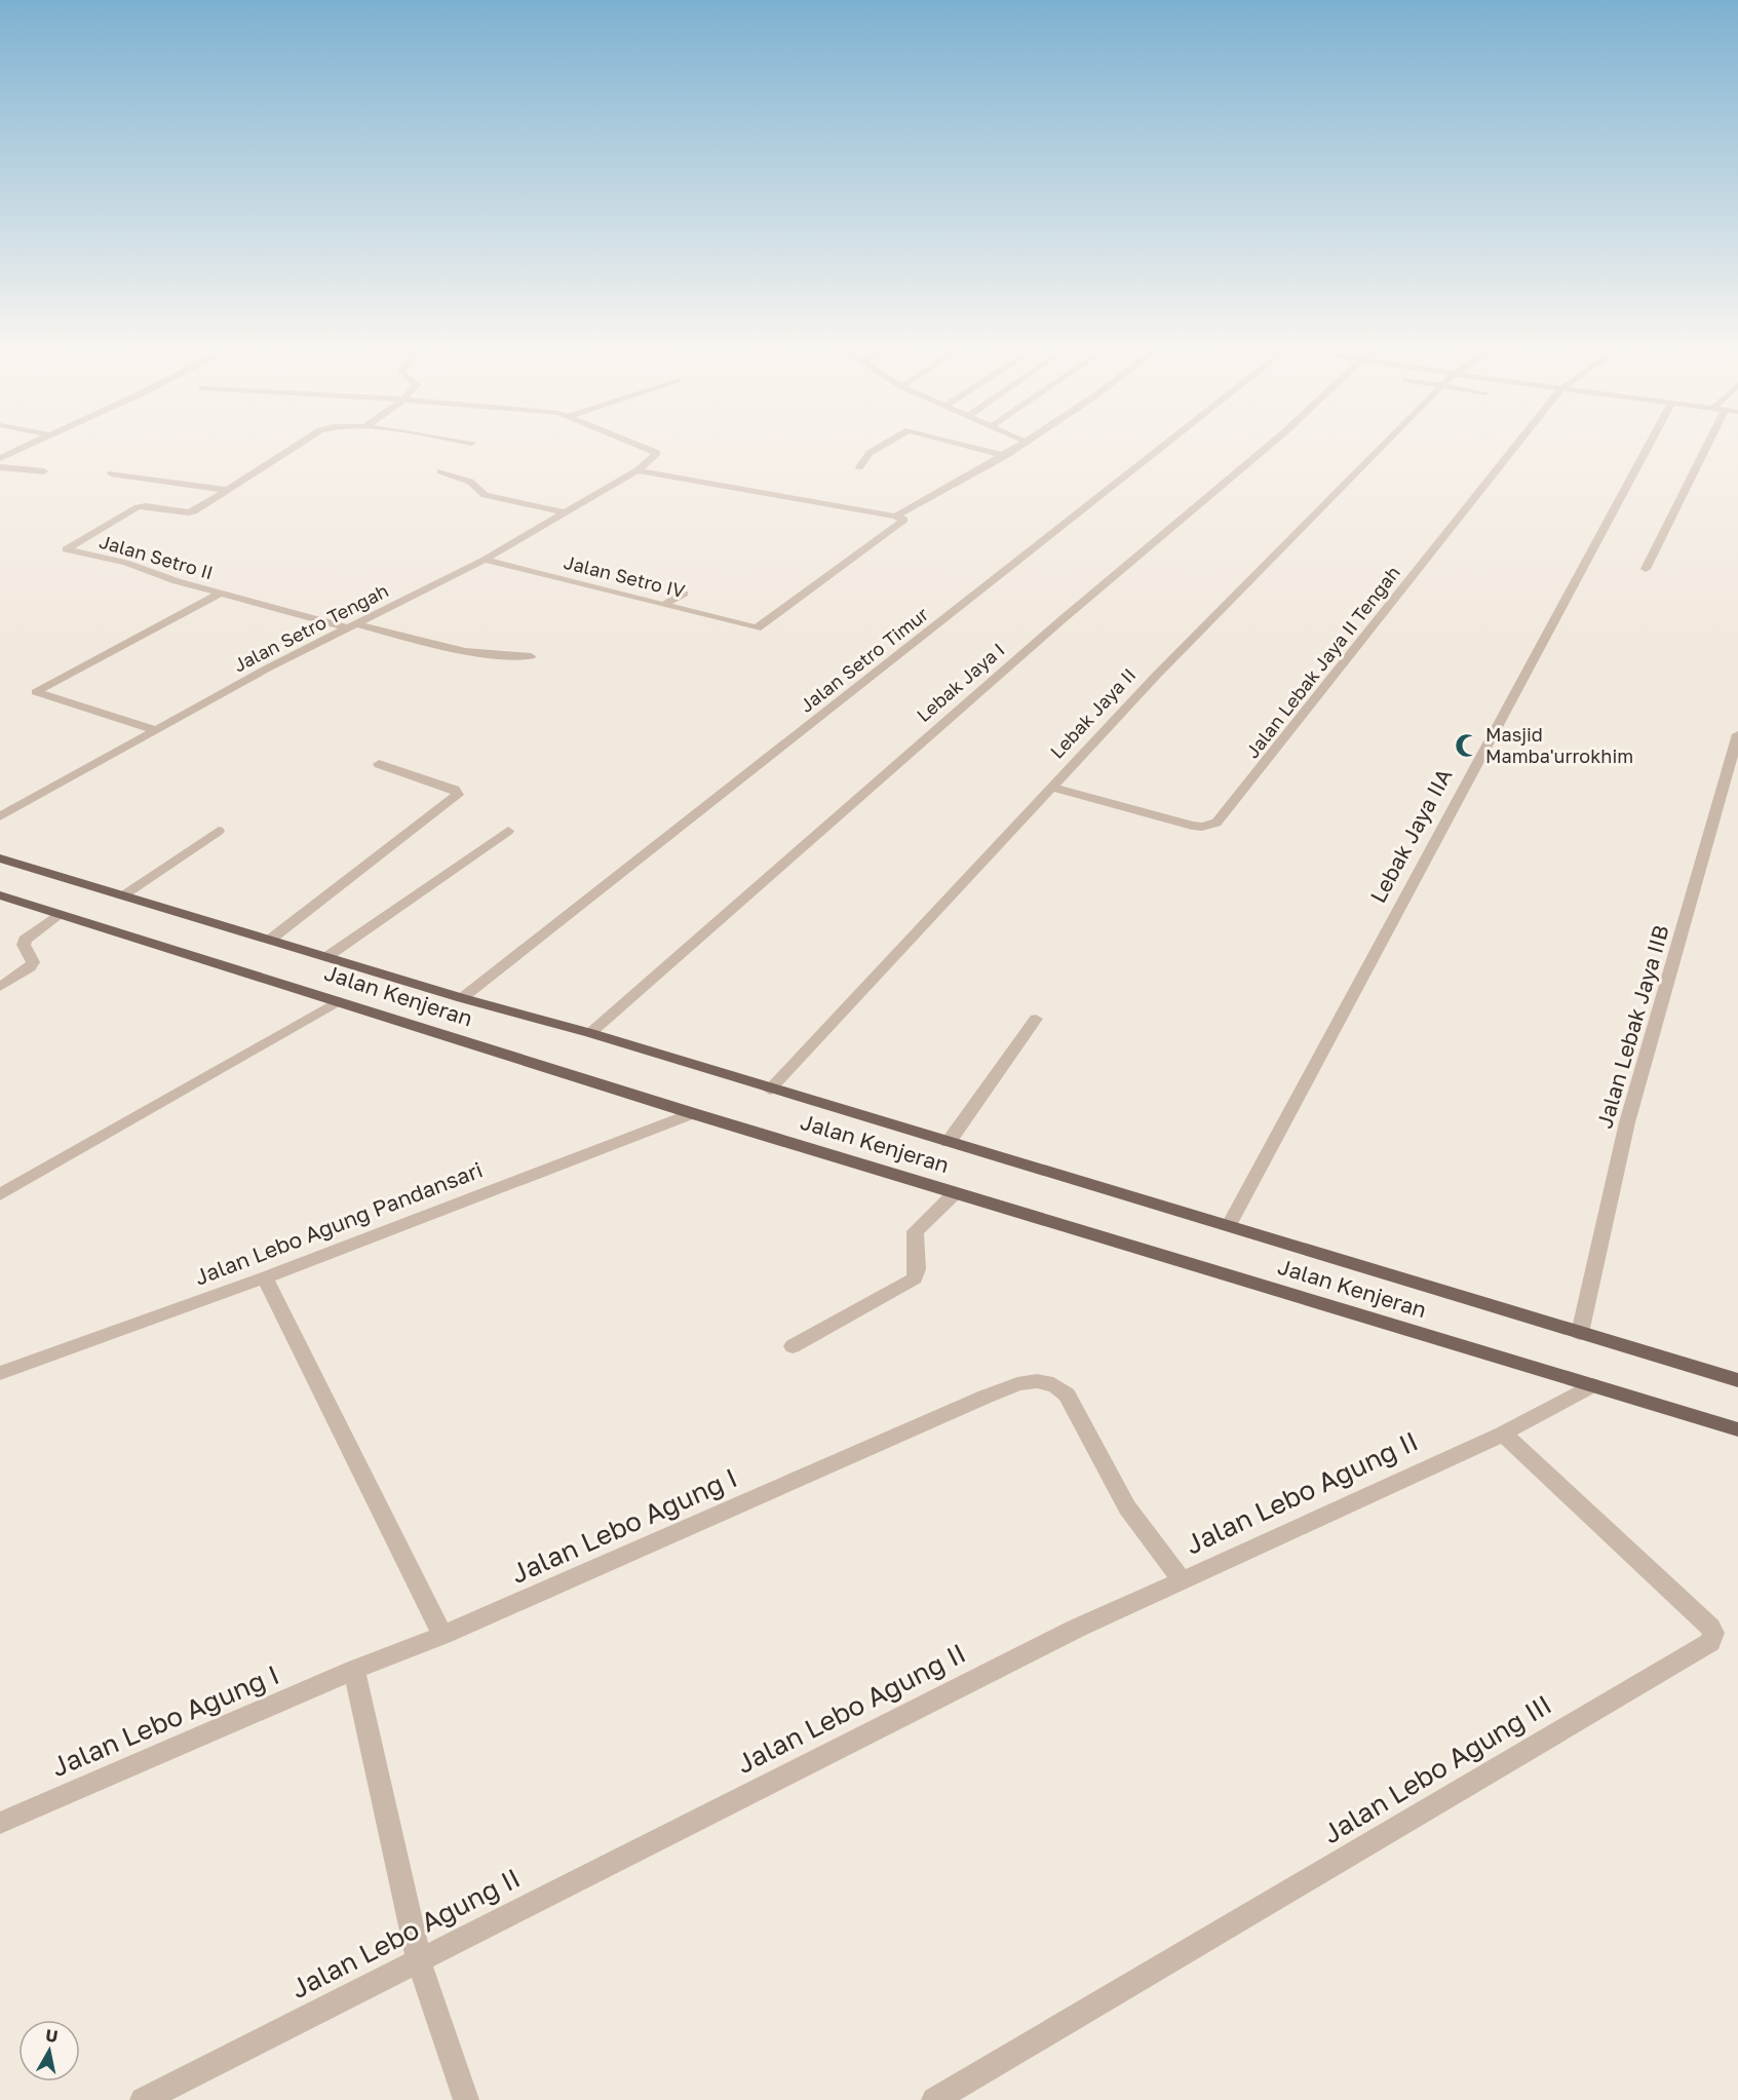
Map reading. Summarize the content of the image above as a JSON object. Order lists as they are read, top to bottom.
{
  "streets": {
    "main road": ["Jalan Kenjeran"],
    "street": [
      "Jalan Setro II",
      "Jalan Setro IV",
      "Jalan Setro Tengah",
      "Jalan Setro Timur",
      "Jalan Lebak Jaya II Tengah",
      "Lebak Jaya I",
      "Lebak Jaya II",
      "Lebak Jaya IIA",
      "Jalan Lebak Jaya IIB",
      "Jalan Lebo Agung Pandansari",
      "Jalan Lebo Agung II",
      "Jalan Lebo Agung I",
      "Jalan Lebo Agung III"
    ]
  },
  "crossings": [
    ["Jalan Setro II", "Jalan Setro Tengah"],
    ["Jalan Setro IV", "Jalan Setro Tengah"],
    ["Jalan Setro Timur", "Jalan Kenjeran"],
    ["Jalan Lebak Jaya II Tengah", "Lebak Jaya II"],
    ["Lebak Jaya I", "Jalan Kenjeran"],
    ["Lebak Jaya II", "Jalan Kenjeran"],
    ["Lebak Jaya IIA", "Jalan Kenjeran"],
    ["Jalan Kenjeran", "Jalan Lebak Jaya IIB"],
    ["Jalan Kenjeran", "Jalan Lebo Agung Pandansari"],
    ["Jalan Kenjeran", "Jalan Lebo Agung II"],
    ["Jalan Lebo Agung II", "Jalan Lebo Agung I"],
    ["Jalan Lebo Agung II", "Jalan Lebo Agung III"]
  ],
  "places": {
    "mosque": ["Masjid Mamba'urrokhim"]
  },
  "north": "top"
}
